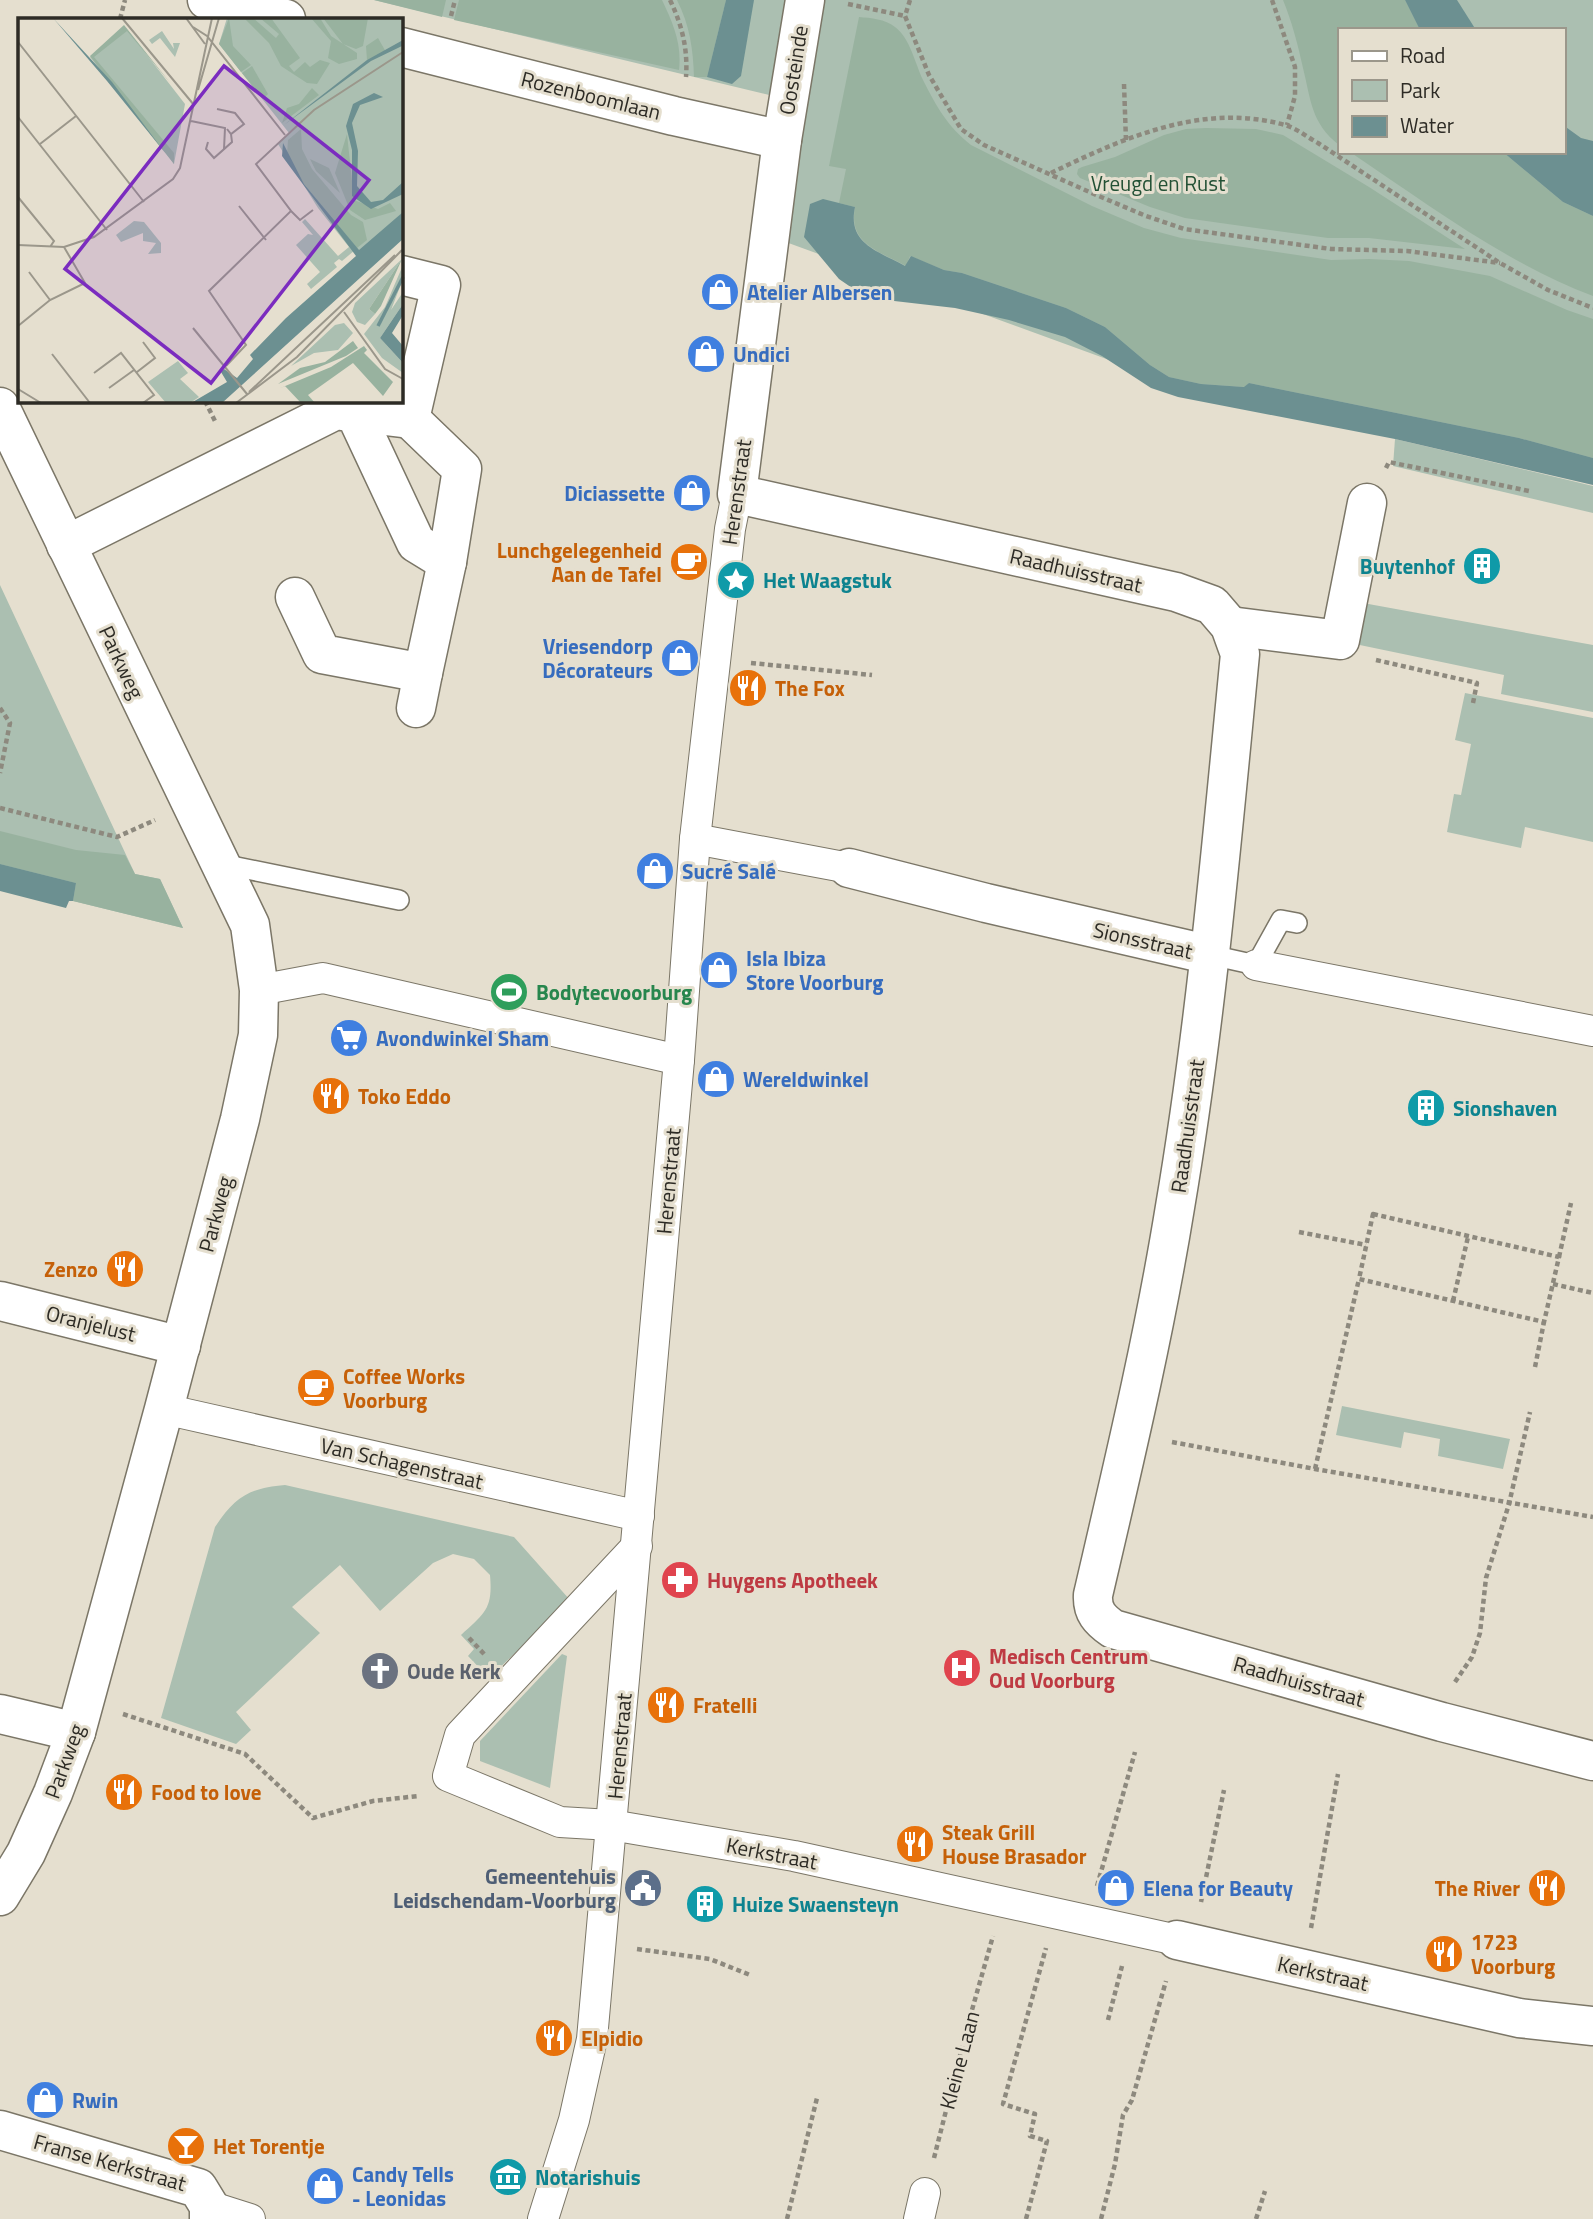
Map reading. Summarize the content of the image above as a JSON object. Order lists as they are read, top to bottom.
{
  "streets": {
    "street": [
      "Oosteinde",
      "Rozenboomlaan",
      "Herenstraat",
      "Raadhuisstraat",
      "Parkweg",
      "Sionsstraat",
      "Oranjelust",
      "Van Schagenstraat",
      "Kerkstraat",
      "Franse Kerkstraat"
    ],
    "path": ["Kleine Laan"]
  },
  "crossings": [
    ["Oosteinde", "Rozenboomlaan"],
    ["Oosteinde", "Herenstraat"],
    ["Rozenboomlaan", "Herenstraat"],
    ["Herenstraat", "Raadhuisstraat"],
    ["Herenstraat", "Sionsstraat"],
    ["Herenstraat", "Van Schagenstraat"],
    ["Herenstraat", "Kerkstraat"],
    ["Raadhuisstraat", "Sionsstraat"],
    ["Parkweg", "Oranjelust"],
    ["Parkweg", "Van Schagenstraat"],
    ["Kerkstraat", "Kleine Laan"]
  ],
  "parks": ["Vreugd en Rust"],
  "places": {
    "shop": [
      "Atelier Albersen",
      "Undici",
      "Diciassette",
      "Vriesendorp Décorateurs",
      "Sucré Salé",
      "Isla Ibiza Store Voorburg",
      "Wereldwinkel",
      "Elena for Beauty",
      "Rwin",
      "Candy Tells - Leonidas"
    ],
    "cafe": ["Lunchgelegenheid Aan de Tafel", "Coffee Works Voorburg"],
    "building": ["Buytenhof", "Sionshaven", "Huize Swaensteyn"],
    "place": ["Het Waagstuk"],
    "restaurant": [
      "The Fox",
      "Toko Eddo",
      "Zenzo",
      "Fratelli",
      "Food to love",
      "Steak Grill House Brasador",
      "The River",
      "1723 Voorburg",
      "Elpidio"
    ],
    "sports": ["Bodytecvoorburg"],
    "supermarket": ["Avondwinkel Sham"],
    "pharmacy": ["Huygens Apotheek"],
    "hospital": ["Medisch Centrum Oud Voorburg"],
    "church": ["Oude Kerk"],
    "public building": ["Gemeentehuis Leidschendam-Voorburg"],
    "bar": ["Het Torentje"],
    "museum": ["Notarishuis"]
  },
  "legend": ["Road", "Park", "Water"]
}
